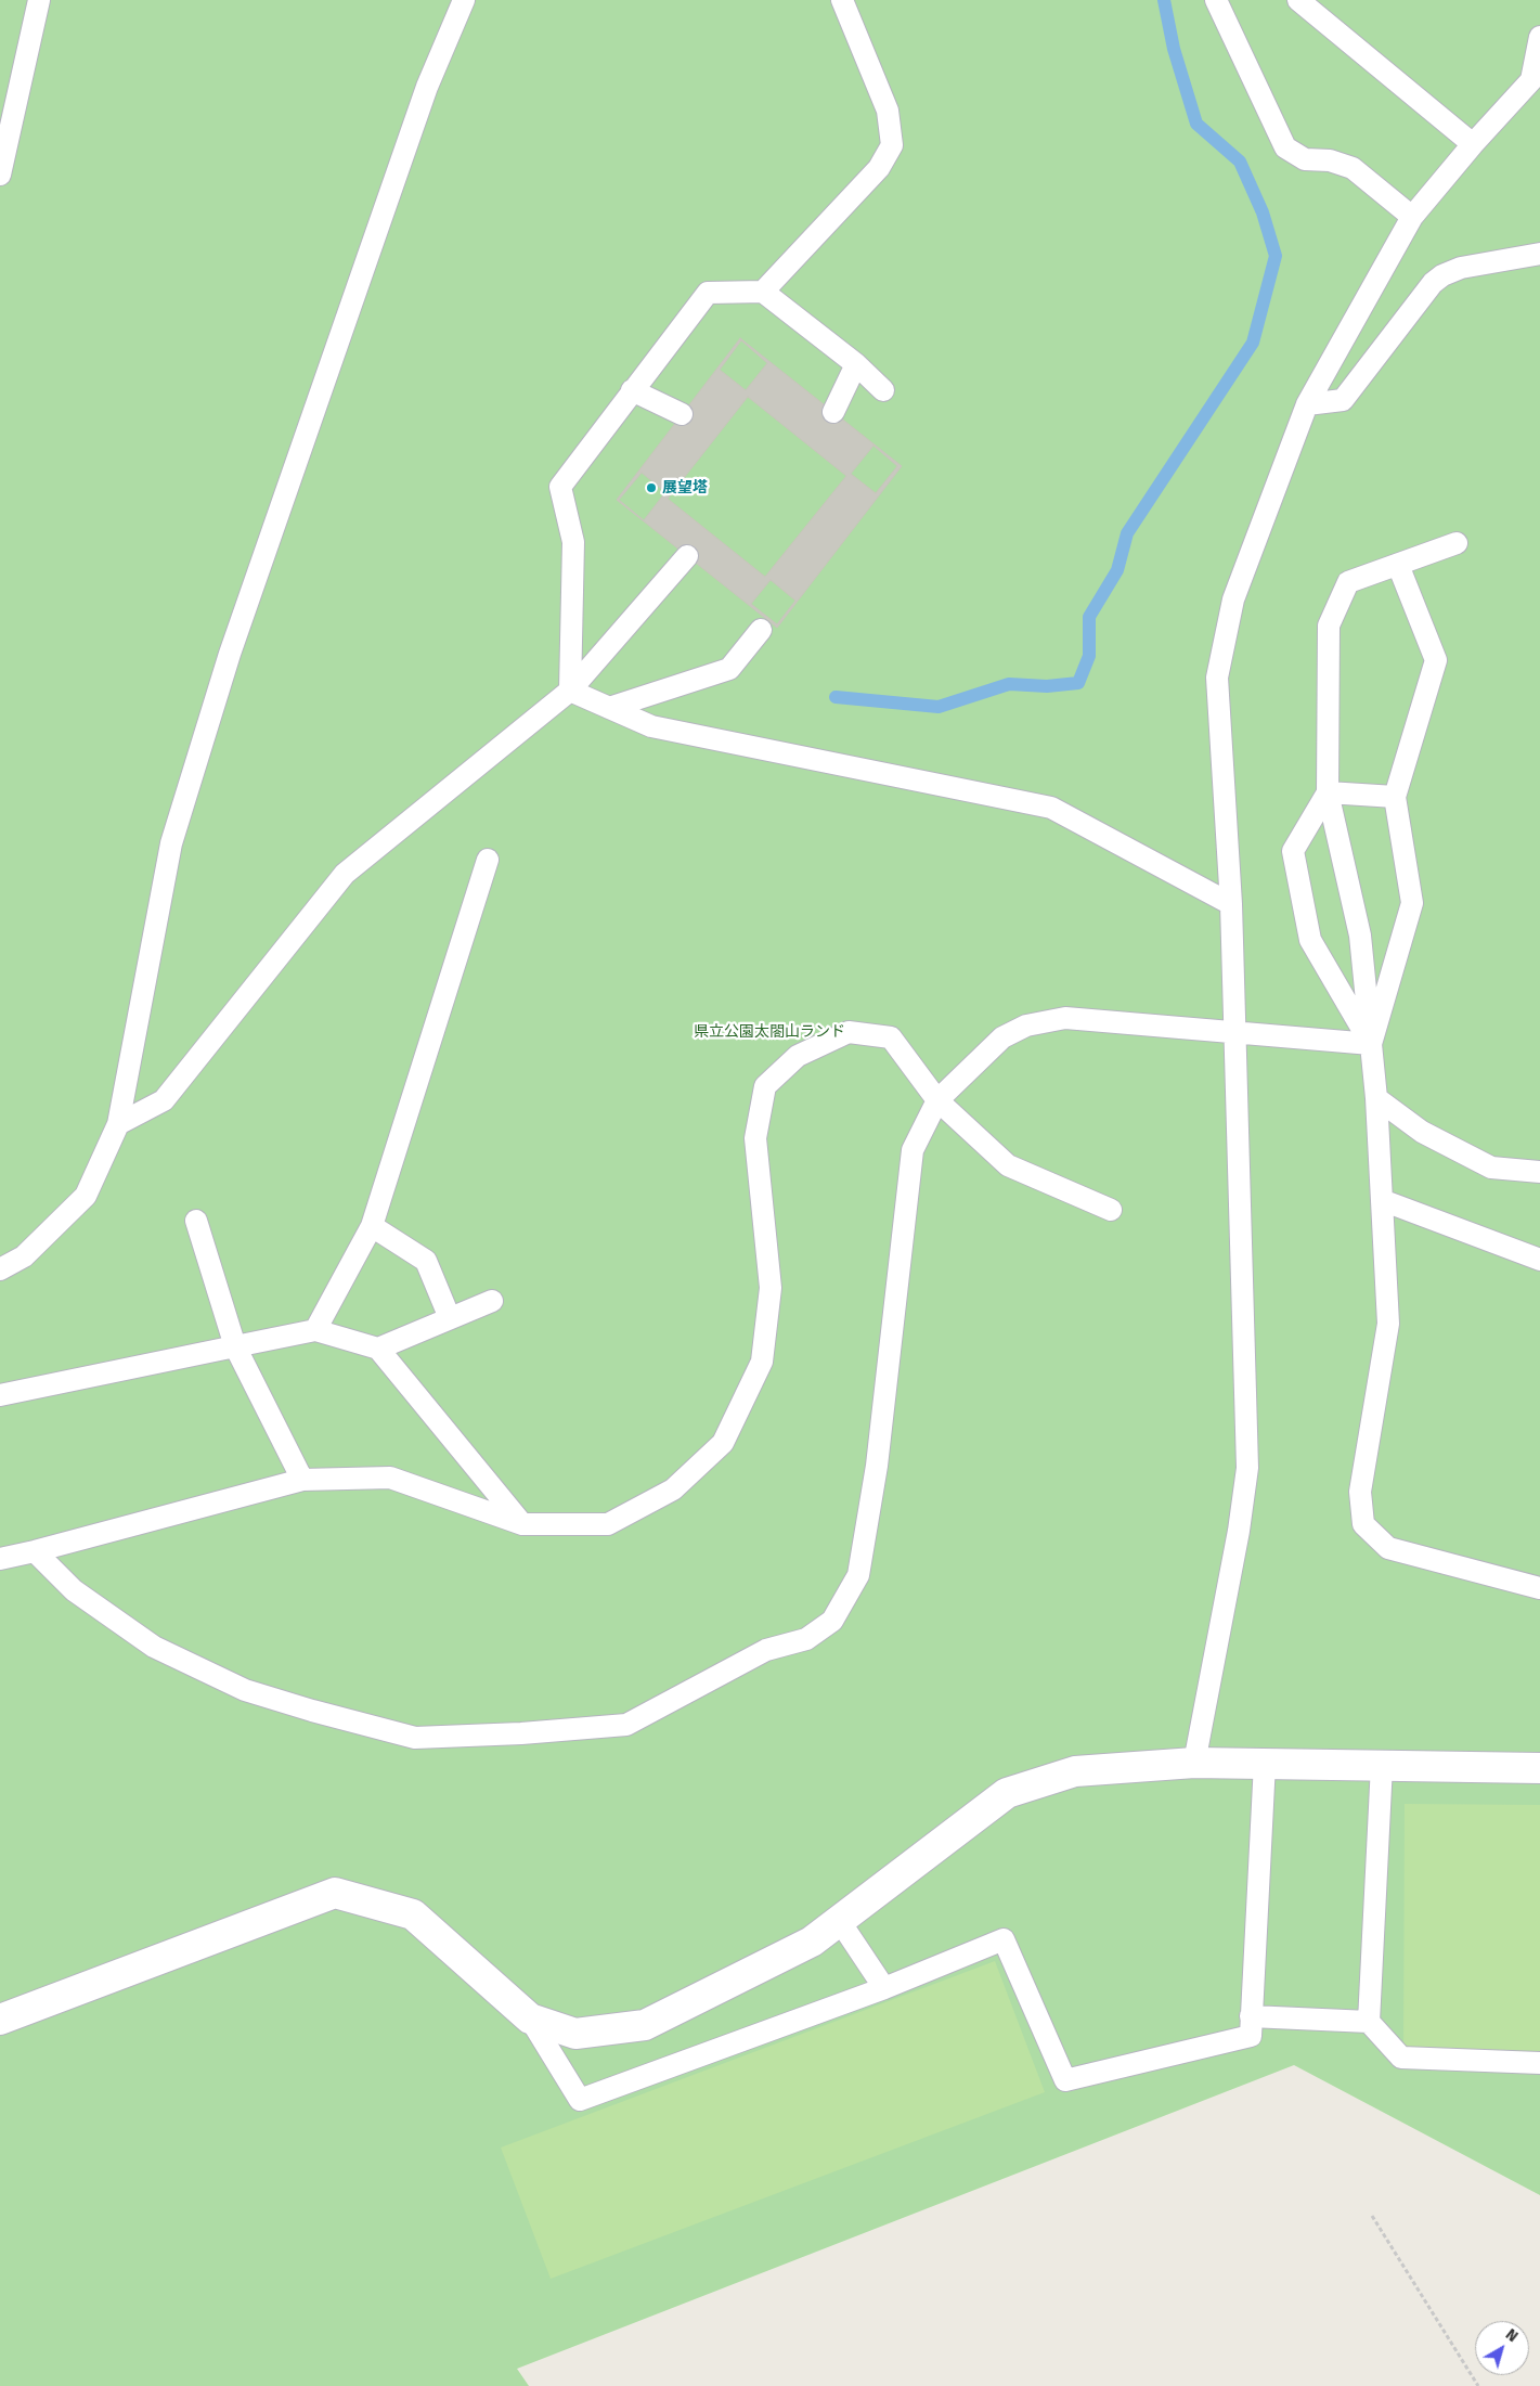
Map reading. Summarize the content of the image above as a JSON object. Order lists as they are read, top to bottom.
{
  "parks": ["県立公園太閤山ランド"],
  "places": ["展望塔"],
  "north": "top right"
}
